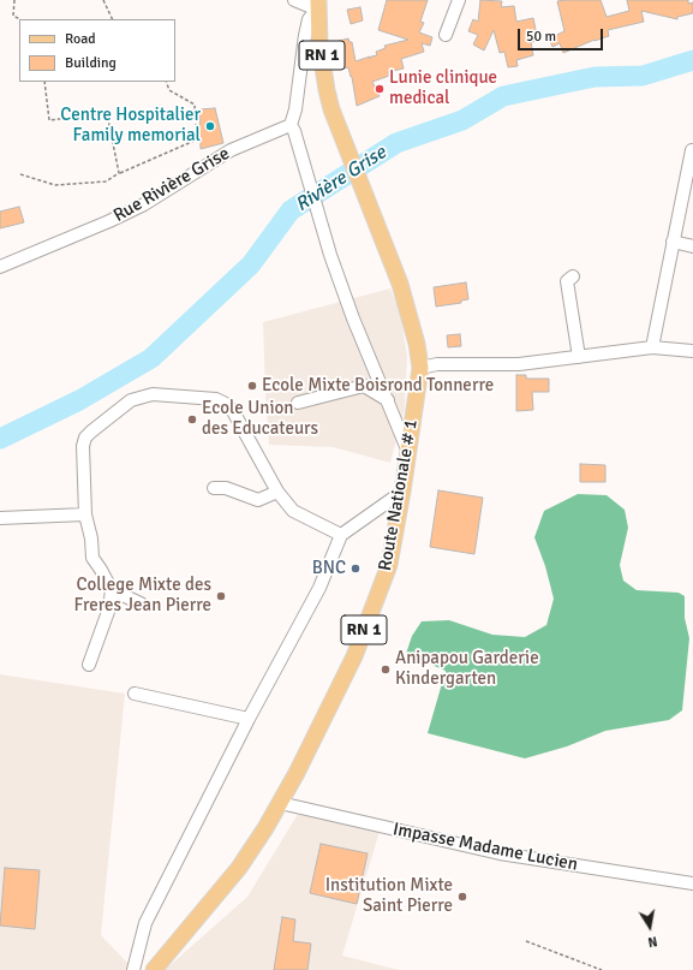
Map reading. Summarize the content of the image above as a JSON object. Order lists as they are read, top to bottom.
{
  "streets": {
    "main road": ["RN 1", "Route Nationale # 1"],
    "street": ["Rue Rivière Grise", "Impasse Madame Lucien"]
  },
  "crossings": [
    ["Route Nationale # 1", "Impasse Madame Lucien"]
  ],
  "water": ["Rivière Grise"],
  "places": [
    "Lunie clinique medical",
    "Centre Hospitalier Family memorial",
    "Ecole Mixte Boisrond Tonnerre",
    "Ecole Union des Educateurs",
    "BNC",
    "College Mixte des Freres Jean Pierre",
    "Anipapou Garderie Kindergarten",
    "Institution Mixte Saint Pierre"
  ],
  "legend": ["Road", "Building"],
  "scale_bar": "50 m",
  "north": "bottom"
}
